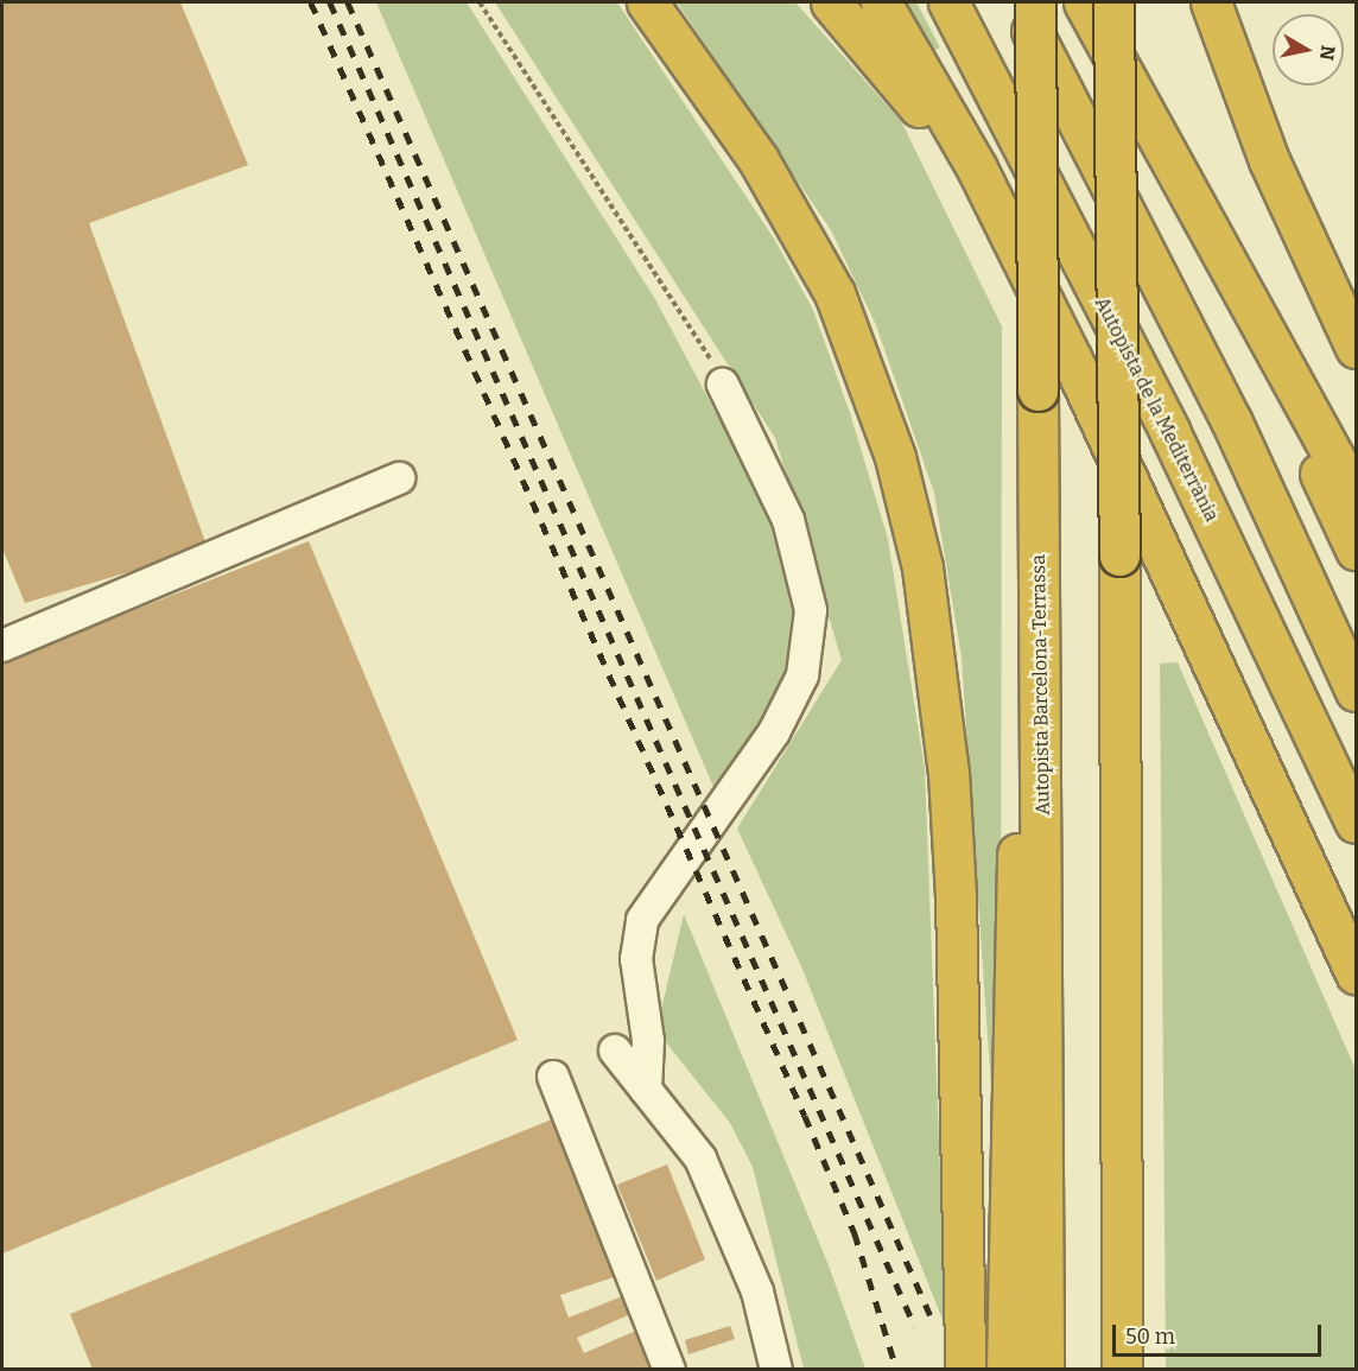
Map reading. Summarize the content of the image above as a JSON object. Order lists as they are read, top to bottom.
{
  "streets": {
    "highway": ["Autopista de la Mediterrània", "Autopista Barcelona-Terrassa"]
  },
  "scale_bar": "50 m",
  "north": "right"
}
